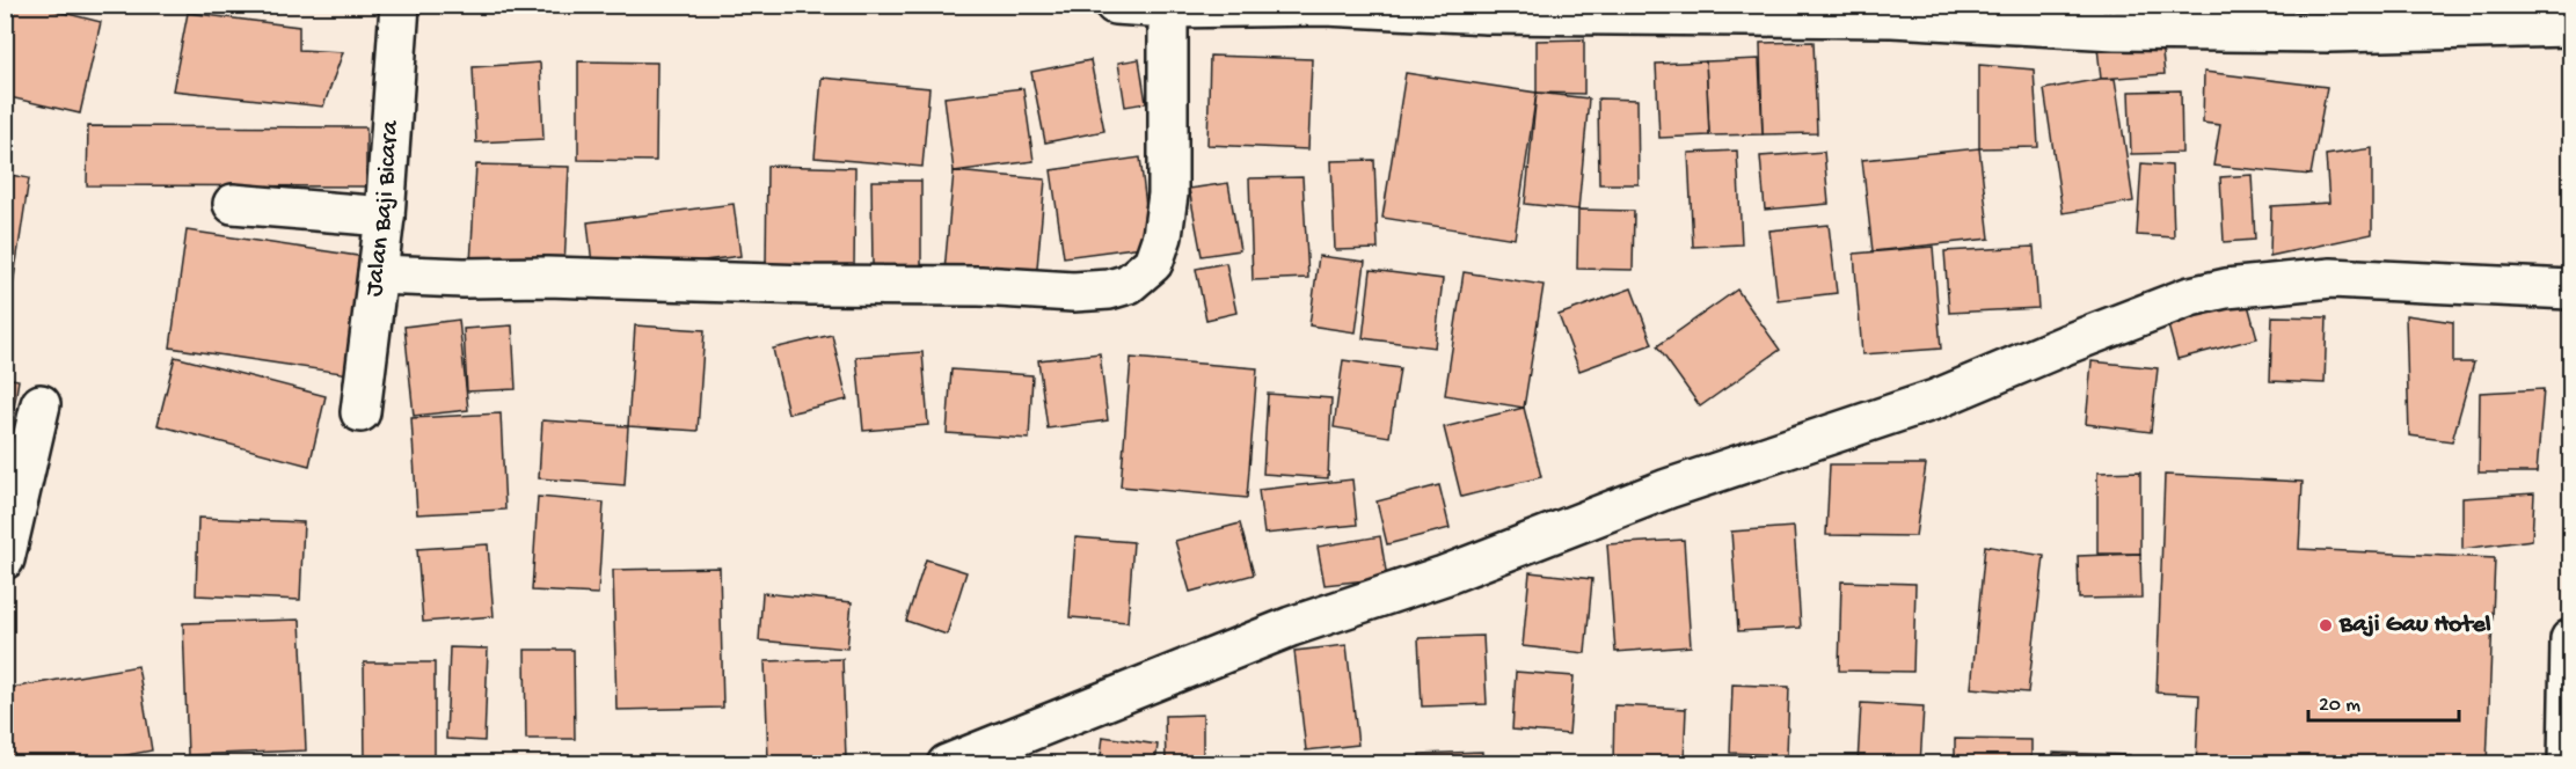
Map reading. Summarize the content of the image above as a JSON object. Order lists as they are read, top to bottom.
{
  "streets": {
    "street": ["Jalan Baji Bicara"]
  },
  "places": ["Baji Gau Hotel"],
  "scale_bar": "20 m"
}
